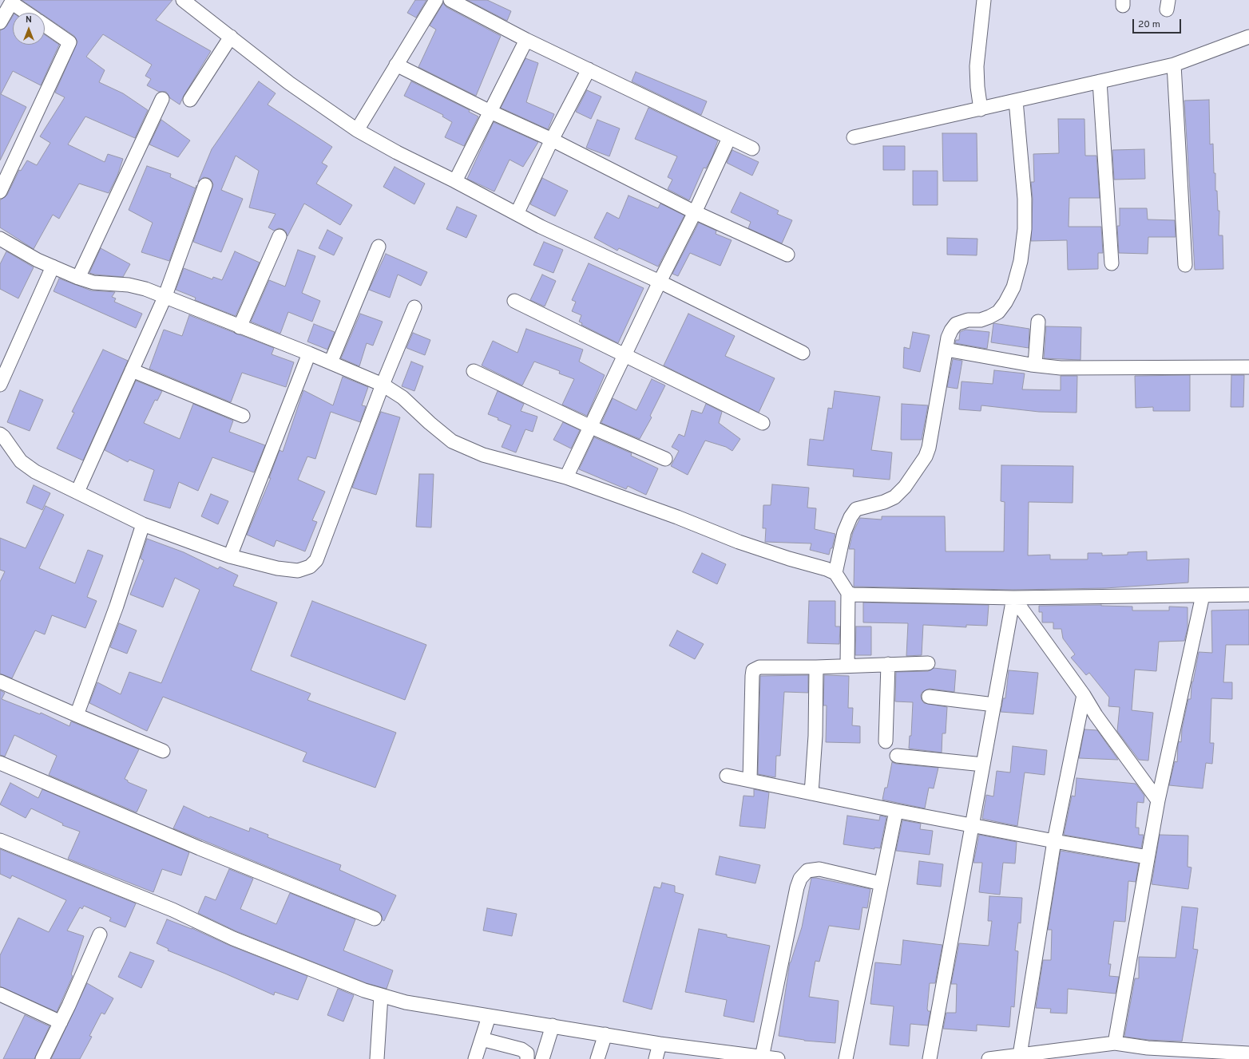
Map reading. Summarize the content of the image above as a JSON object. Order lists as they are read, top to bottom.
{
  "scale_bar": "20 m",
  "north": "top"
}
